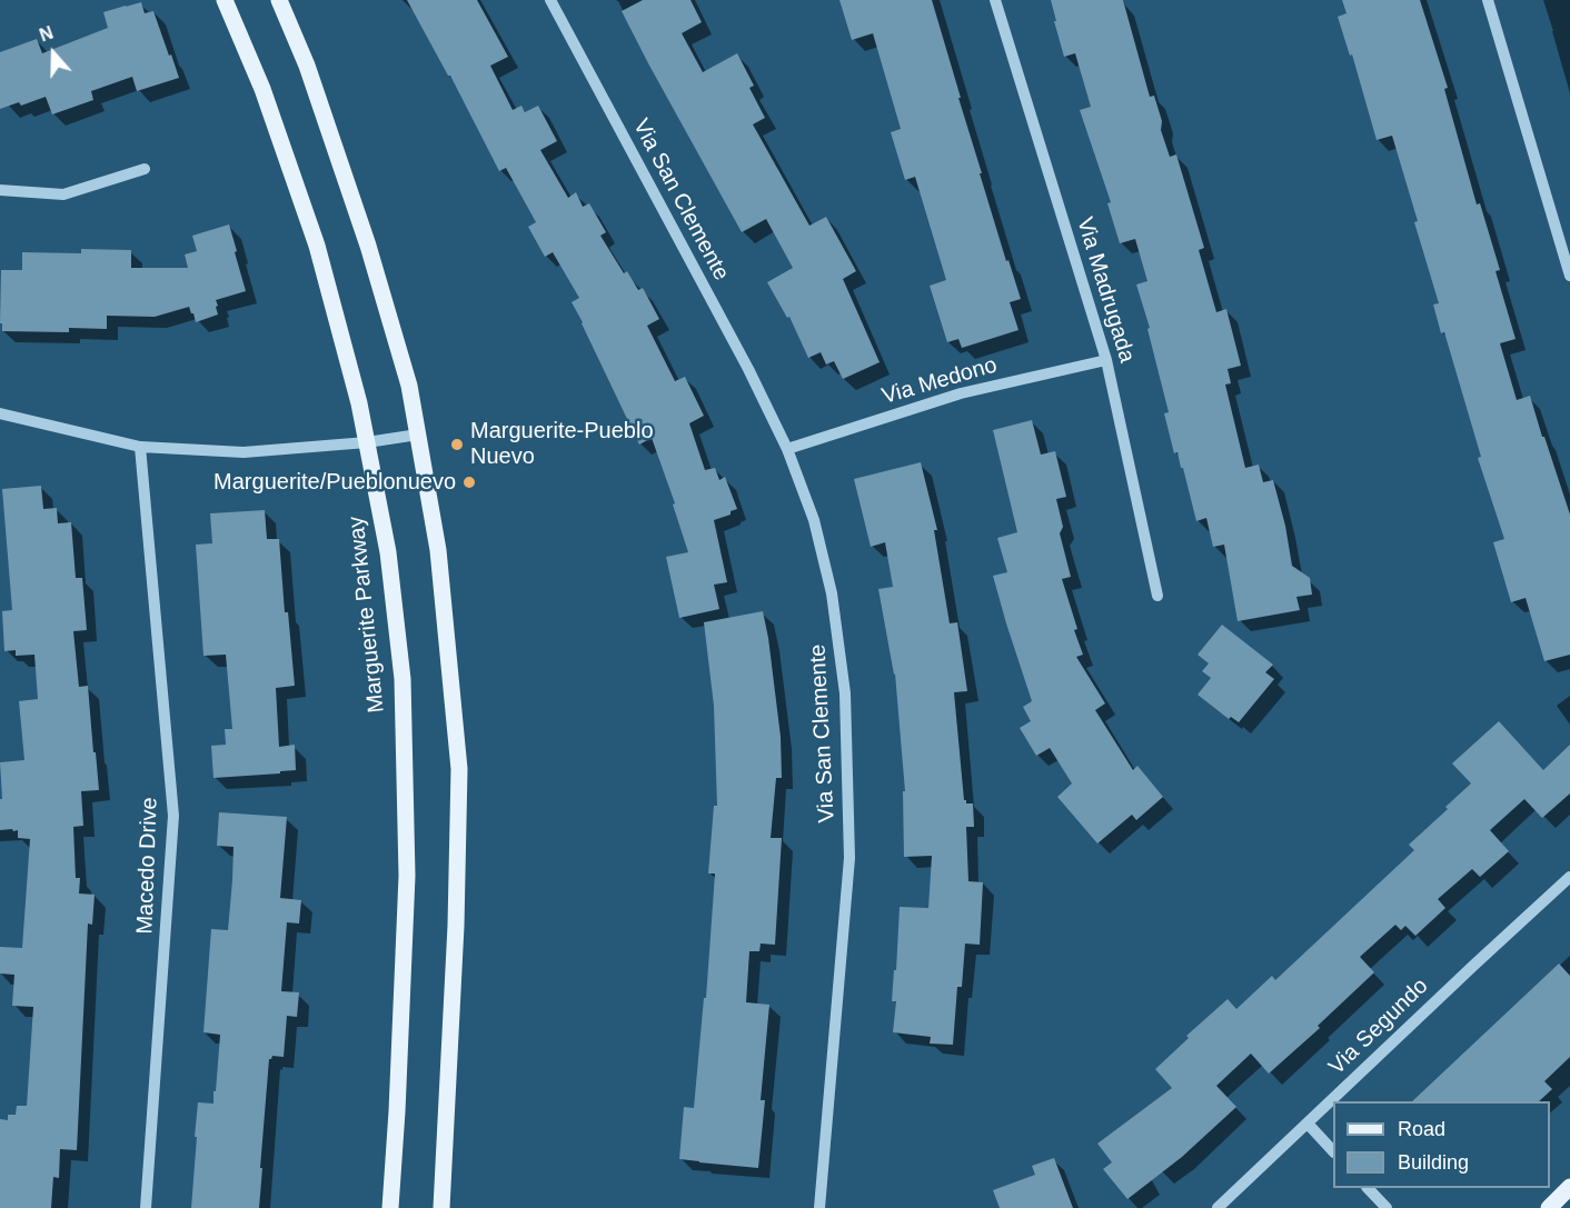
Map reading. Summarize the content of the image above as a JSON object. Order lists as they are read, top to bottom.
{
  "streets": {
    "main road": ["Marguerite Parkway"],
    "street": [
      "Via San Clemente",
      "Via Madrugada",
      "Via Medono",
      "Macedo Drive",
      "Via Segundo"
    ]
  },
  "crossings": [
    ["Via San Clemente", "Via Medono"],
    ["Via Madrugada", "Via Medono"]
  ],
  "places": ["Marguerite-Pueblo Nuevo", "Marguerite/Pueblonuevo"],
  "legend": ["Road", "Building"],
  "north": "top"
}
